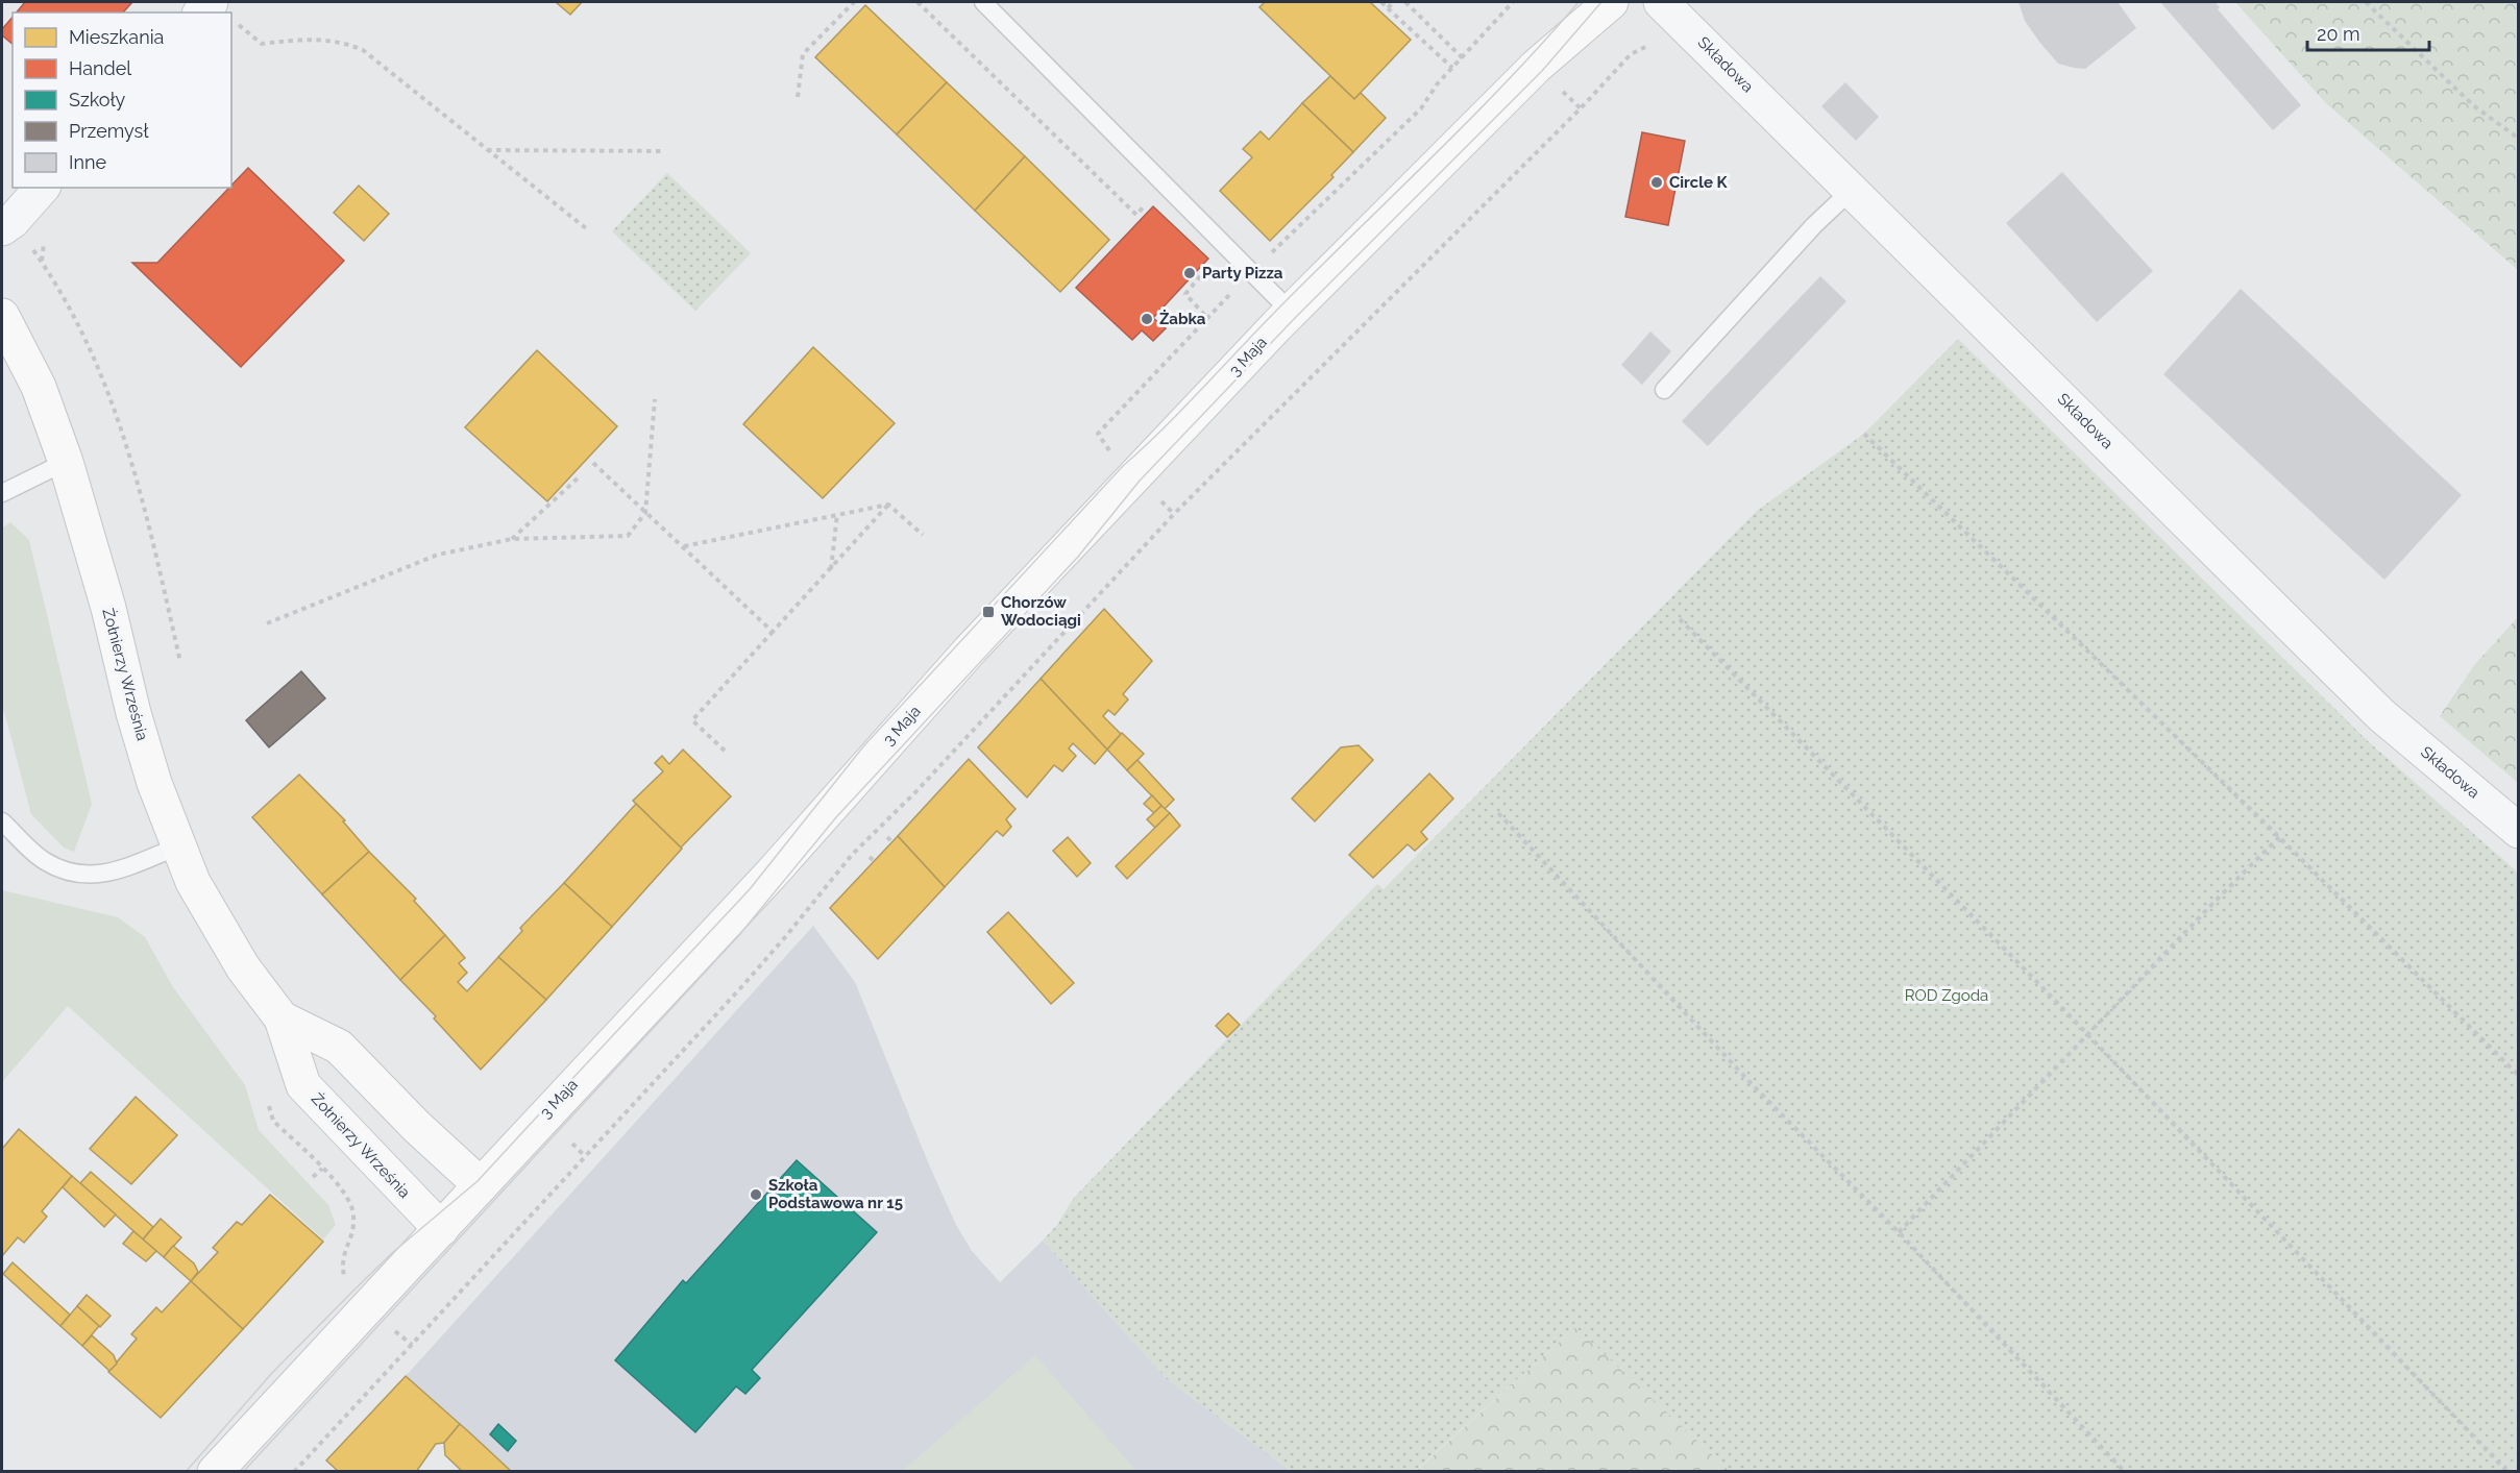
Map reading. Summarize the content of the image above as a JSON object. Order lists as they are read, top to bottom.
{
  "streets": {
    "main road": ["3 Maja", "Żołnierzy Września"],
    "street": ["Składowa"]
  },
  "crossings": [
    ["3 Maja", "Żołnierzy Września"]
  ],
  "parks": ["ROD Zgoda"],
  "places": {
    "other": [
      "Circle K",
      "Party Pizza",
      "Żabka",
      "Szkoła Podstawowa nr 15"
    ],
    "transit": ["Chorzów Wodociągi"]
  },
  "legend": [
    "Mieszkania",
    "Handel",
    "Szkoły",
    "Przemysł",
    "Inne"
  ],
  "scale_bar": "20 m"
}
